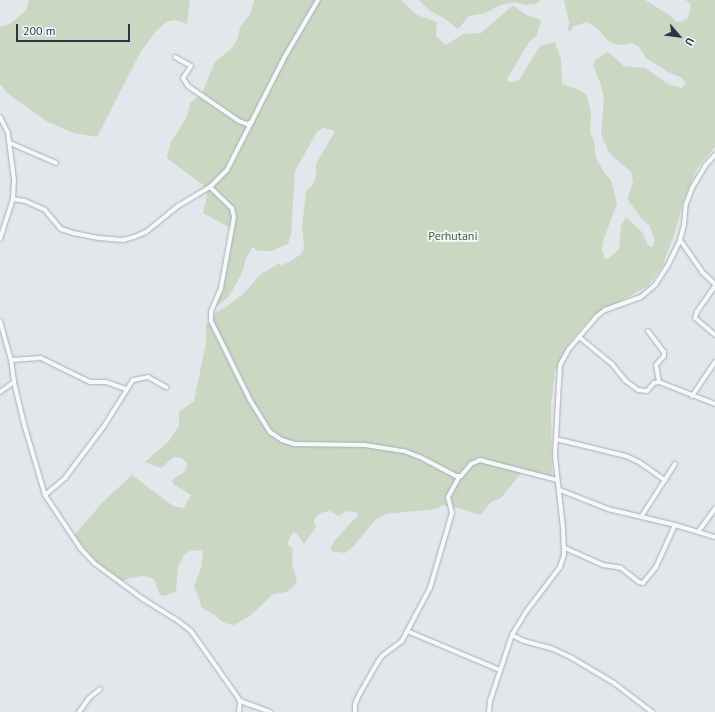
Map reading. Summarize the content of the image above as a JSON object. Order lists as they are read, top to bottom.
{
  "parks": ["Perhutani"],
  "scale_bar": "200 m",
  "north": "bottom right"
}
